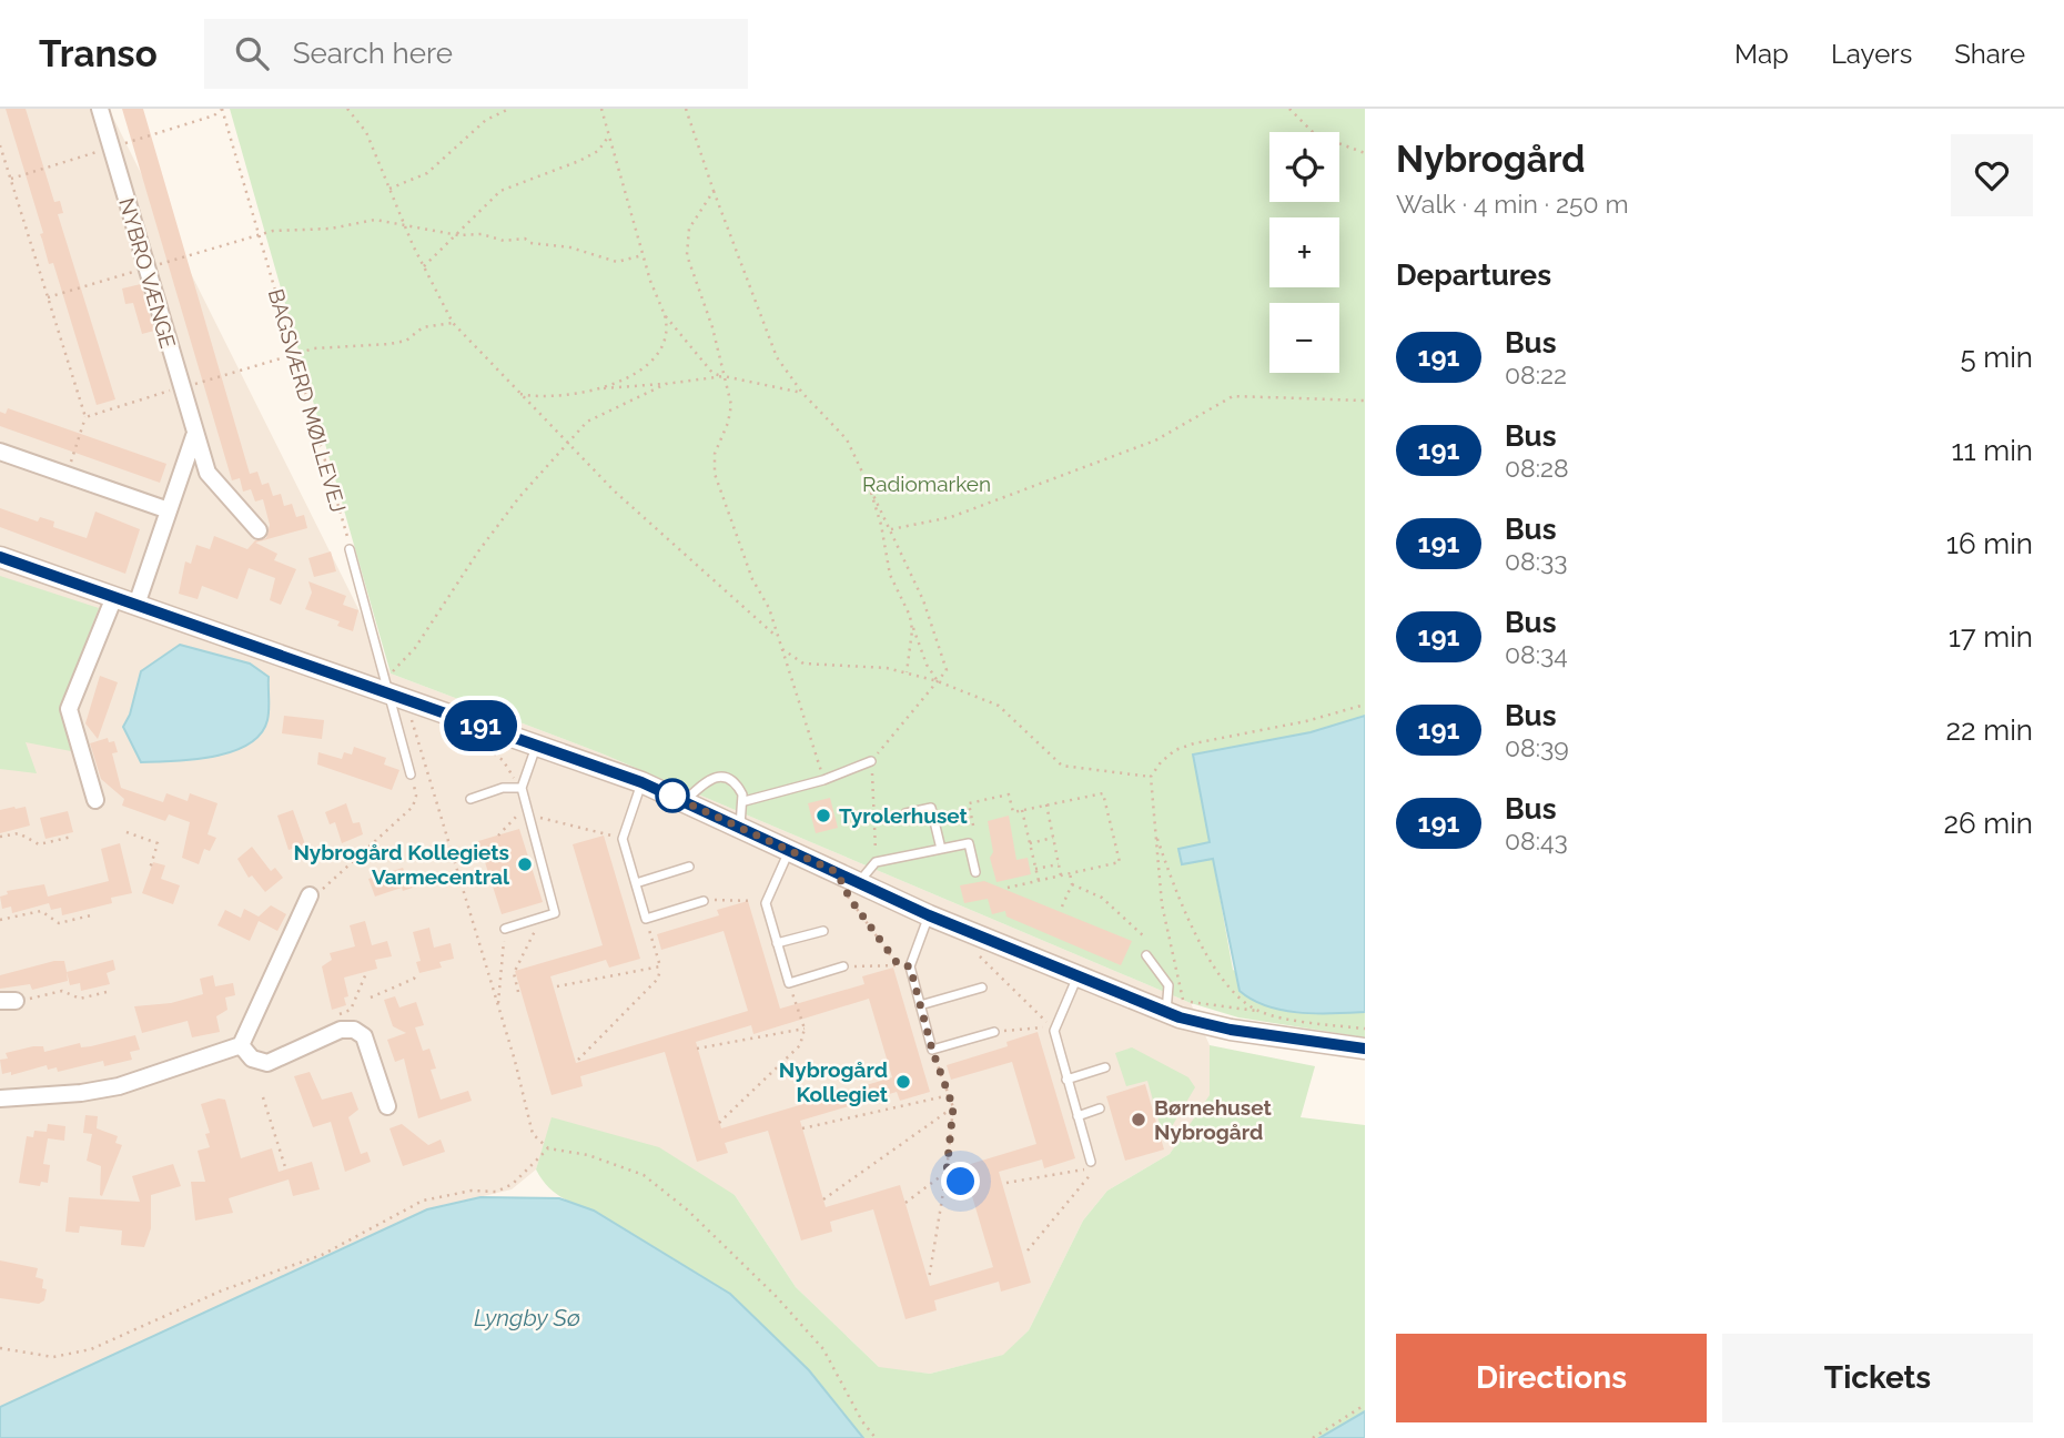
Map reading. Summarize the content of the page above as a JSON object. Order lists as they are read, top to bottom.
{
  "streets": {
    "street": ["NYBRO VÆNGE"],
    "path": ["BAGSVÆRD MØLLEVEJ"]
  },
  "water": ["Lyngby Sø"],
  "parks": ["Radiomarken"],
  "places": [
    "Tyrolerhuset",
    "Nybrogård Kollegiets Varmecentral",
    "Nybrogård Kollegiet",
    "Børnehuset Nybrogård"
  ],
  "lines": ["bus line 191"],
  "page": {
    "header": "Transo",
    "search": "Search here",
    "nav": ["Map", "Layers", "Share"],
    "on_map": "191",
    "heading": [
      ["Nybrogård", "Walk · 4 min · 250 m"],
      "Departures"
    ],
    "map_buttons": ["+", "−"],
    "list": [
      {
        "mark": "191",
        "name": "Bus",
        "note": "08:22",
        "value": "5 min"
      },
      {
        "mark": "191",
        "name": "Bus",
        "note": "08:28",
        "value": "11 min"
      },
      {
        "mark": "191",
        "name": "Bus",
        "note": "08:33",
        "value": "16 min"
      },
      {
        "mark": "191",
        "name": "Bus",
        "note": "08:34",
        "value": "17 min"
      },
      {
        "mark": "191",
        "name": "Bus",
        "note": "08:39",
        "value": "22 min"
      },
      {
        "mark": "191",
        "name": "Bus",
        "note": "08:43",
        "value": "26 min"
      }
    ],
    "buttons": ["Directions", "Tickets"]
  }
}
